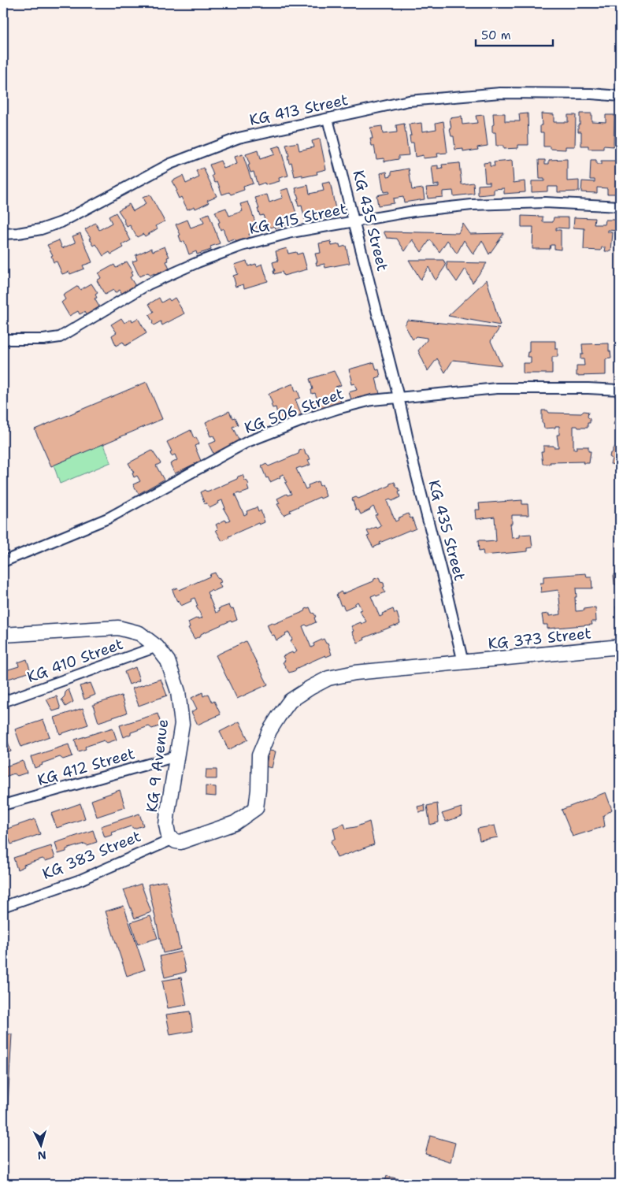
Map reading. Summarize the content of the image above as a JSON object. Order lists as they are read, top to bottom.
{
  "streets": {
    "main road": ["KG 373 Street", "KG 9 Avenue", "KG 383 Street"],
    "street": [
      "KG 413 Street",
      "KG 415 Street",
      "KG 435 Street",
      "KG 506 Street",
      "KG 410 Street",
      "KG 412 Street"
    ]
  },
  "crossings": [
    ["KG 413 Street", "KG 435 Street"],
    ["KG 415 Street", "KG 435 Street"],
    ["KG 435 Street", "KG 506 Street"],
    ["KG 435 Street", "KG 373 Street"],
    ["KG 435 Street", "KG 383 Street"],
    ["KG 373 Street", "KG 383 Street"],
    ["KG 410 Street", "KG 9 Avenue"],
    ["KG 9 Avenue", "KG 412 Street"],
    ["KG 9 Avenue", "KG 383 Street"]
  ],
  "scale_bar": "50 m",
  "north": "bottom"
}
